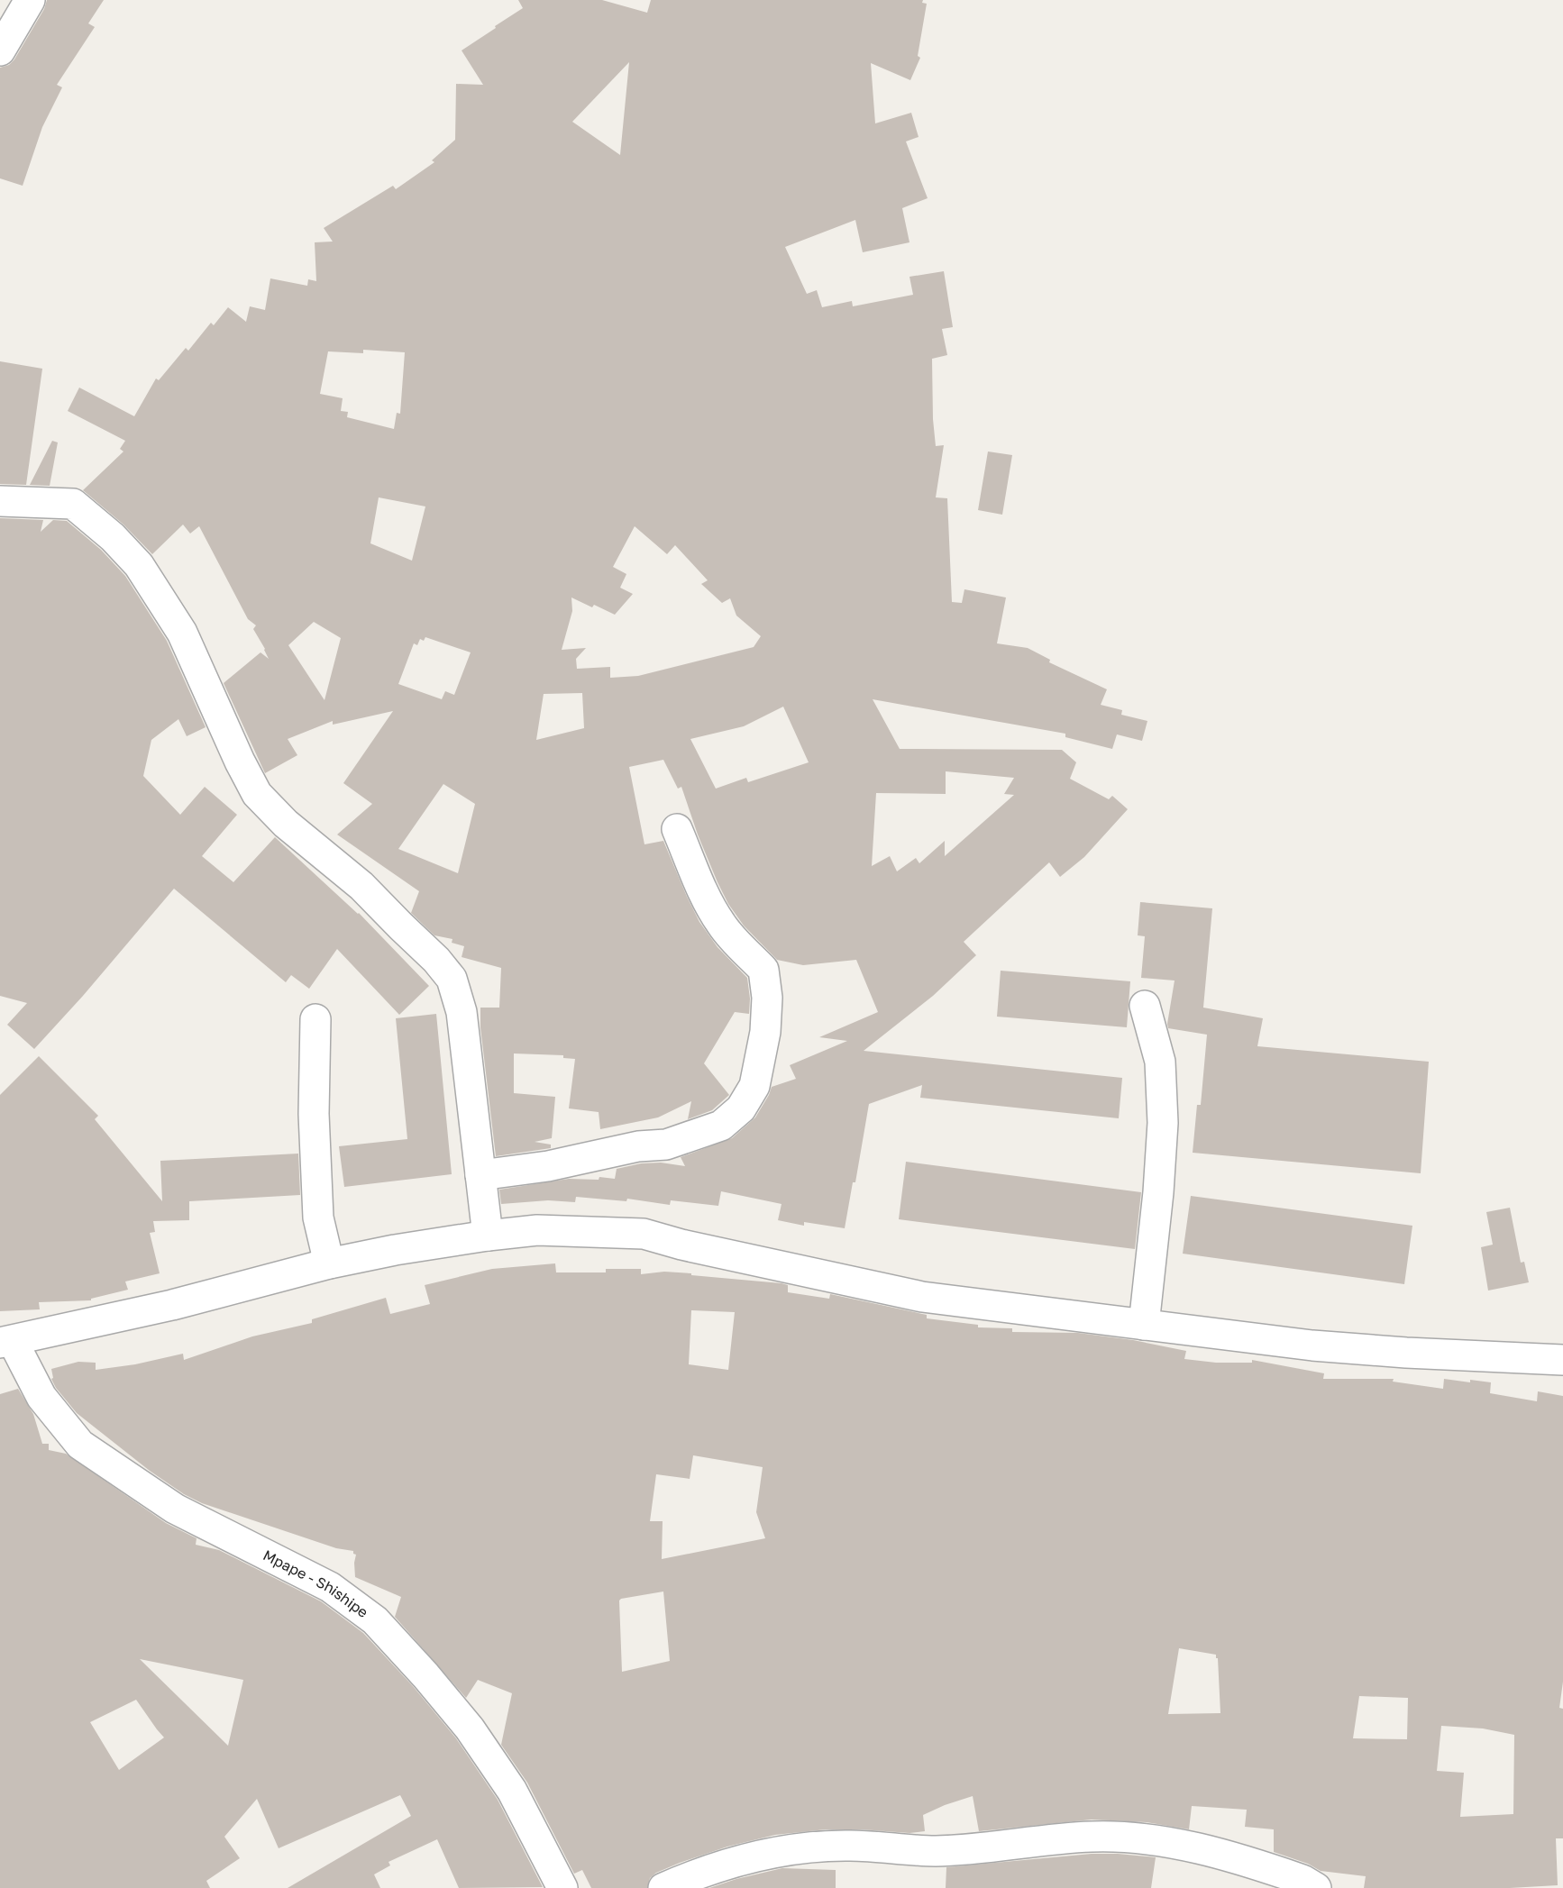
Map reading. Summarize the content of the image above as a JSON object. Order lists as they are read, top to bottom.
{
  "streets": {
    "street": ["Mpape - Shishipe"]
  }
}
